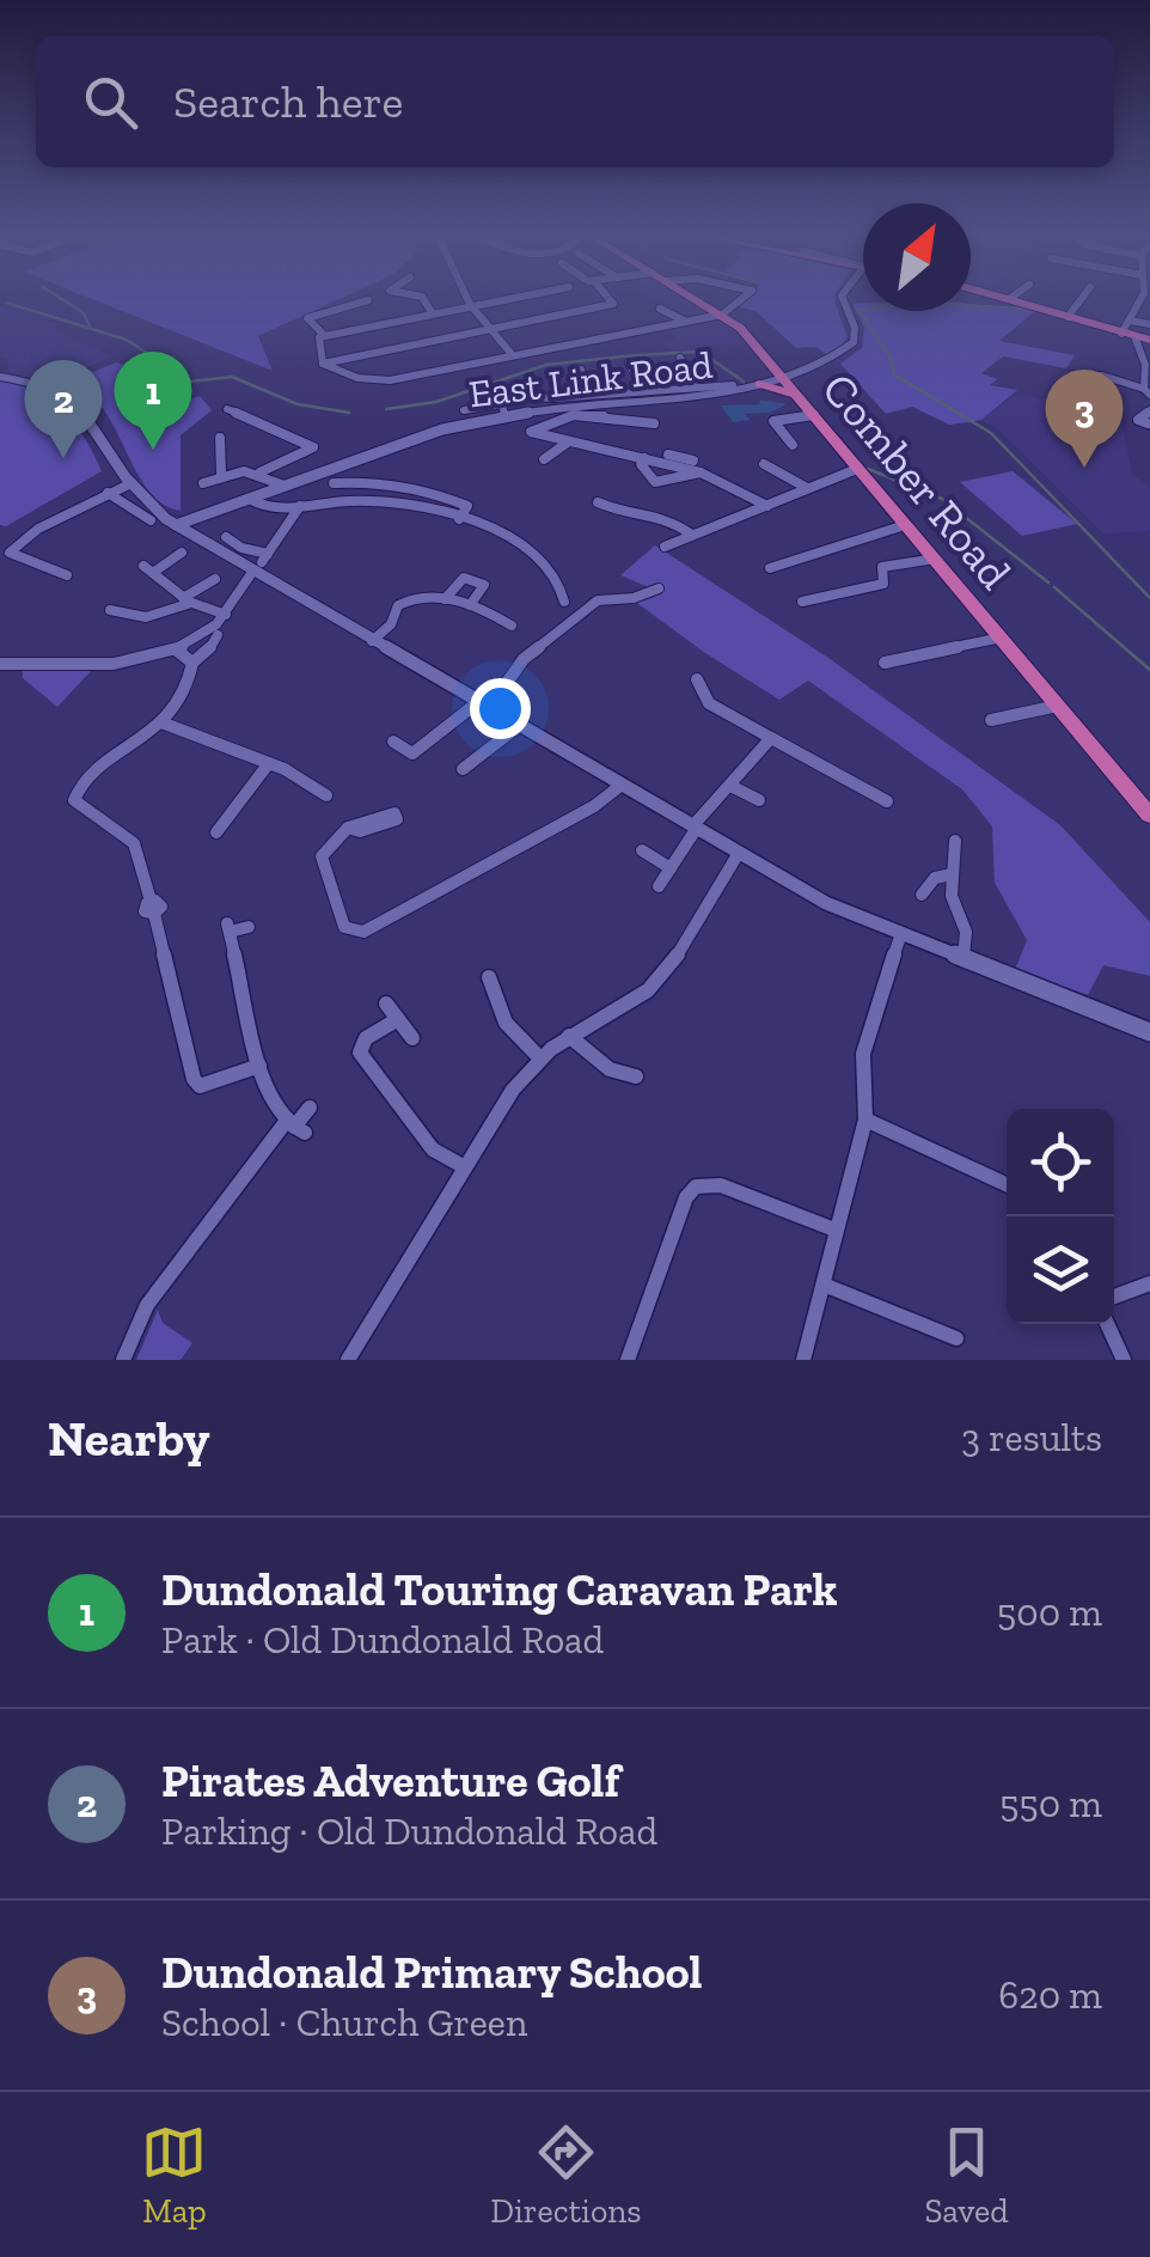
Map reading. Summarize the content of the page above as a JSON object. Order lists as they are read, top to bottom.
{
  "streets": {
    "highway": ["Comber Road"],
    "street": ["East Link Road"]
  },
  "crossings": [
    ["East Link Road", "Comber Road"]
  ],
  "north": "top right",
  "page": {
    "search": "Search here",
    "pins": ["1", "2", "3"],
    "heading": ["Nearby", "3 results"],
    "list": [
      {
        "mark": "1",
        "name": "Dundonald Touring Caravan Park",
        "note": "Park · Old Dundonald Road",
        "value": "500 m"
      },
      {
        "mark": "2",
        "name": "Pirates Adventure Golf",
        "note": "Parking · Old Dundonald Road",
        "value": "550 m"
      },
      {
        "mark": "3",
        "name": "Dundonald Primary School",
        "note": "School · Church Green",
        "value": "620 m"
      }
    ],
    "nav": ["Map", "Directions", "Saved"]
  }
}
